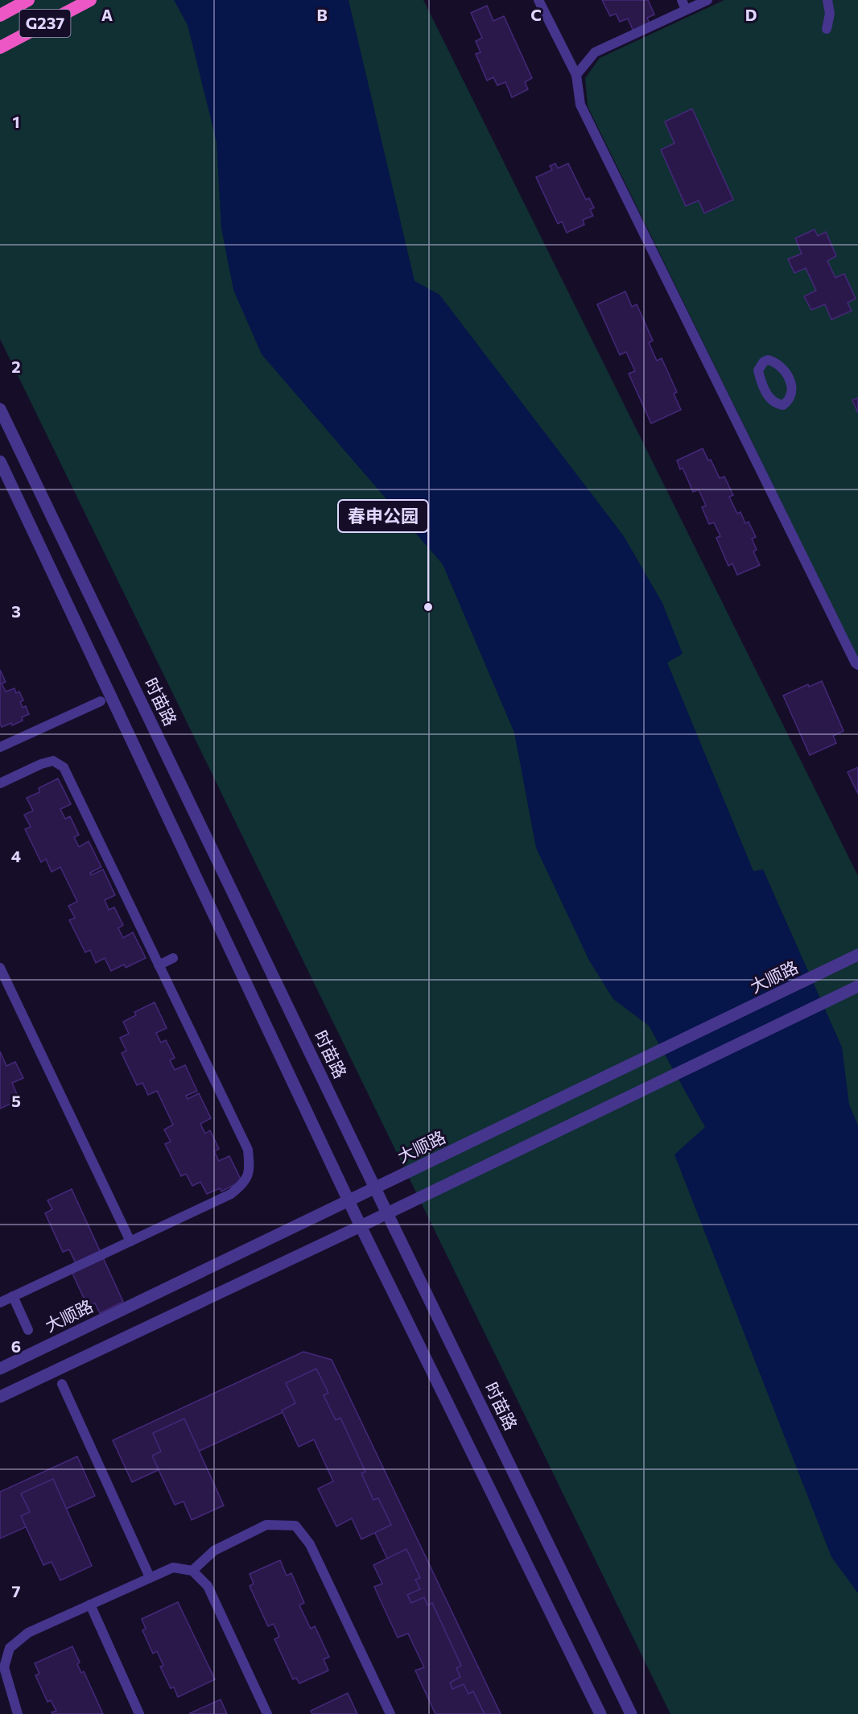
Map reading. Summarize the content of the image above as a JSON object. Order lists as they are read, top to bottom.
{
  "streets": {
    "highway": ["G237"],
    "street": ["时苗路", "大顺路"]
  },
  "crossings": [
    ["时苗路", "大顺路"]
  ],
  "places": ["春申公园"],
  "grid": {
    "columns": [
      "A",
      "B",
      "C",
      "D"
    ],
    "rows": [
      "1",
      "2",
      "3",
      "4",
      "5",
      "6",
      "7"
    ]
  }
}
